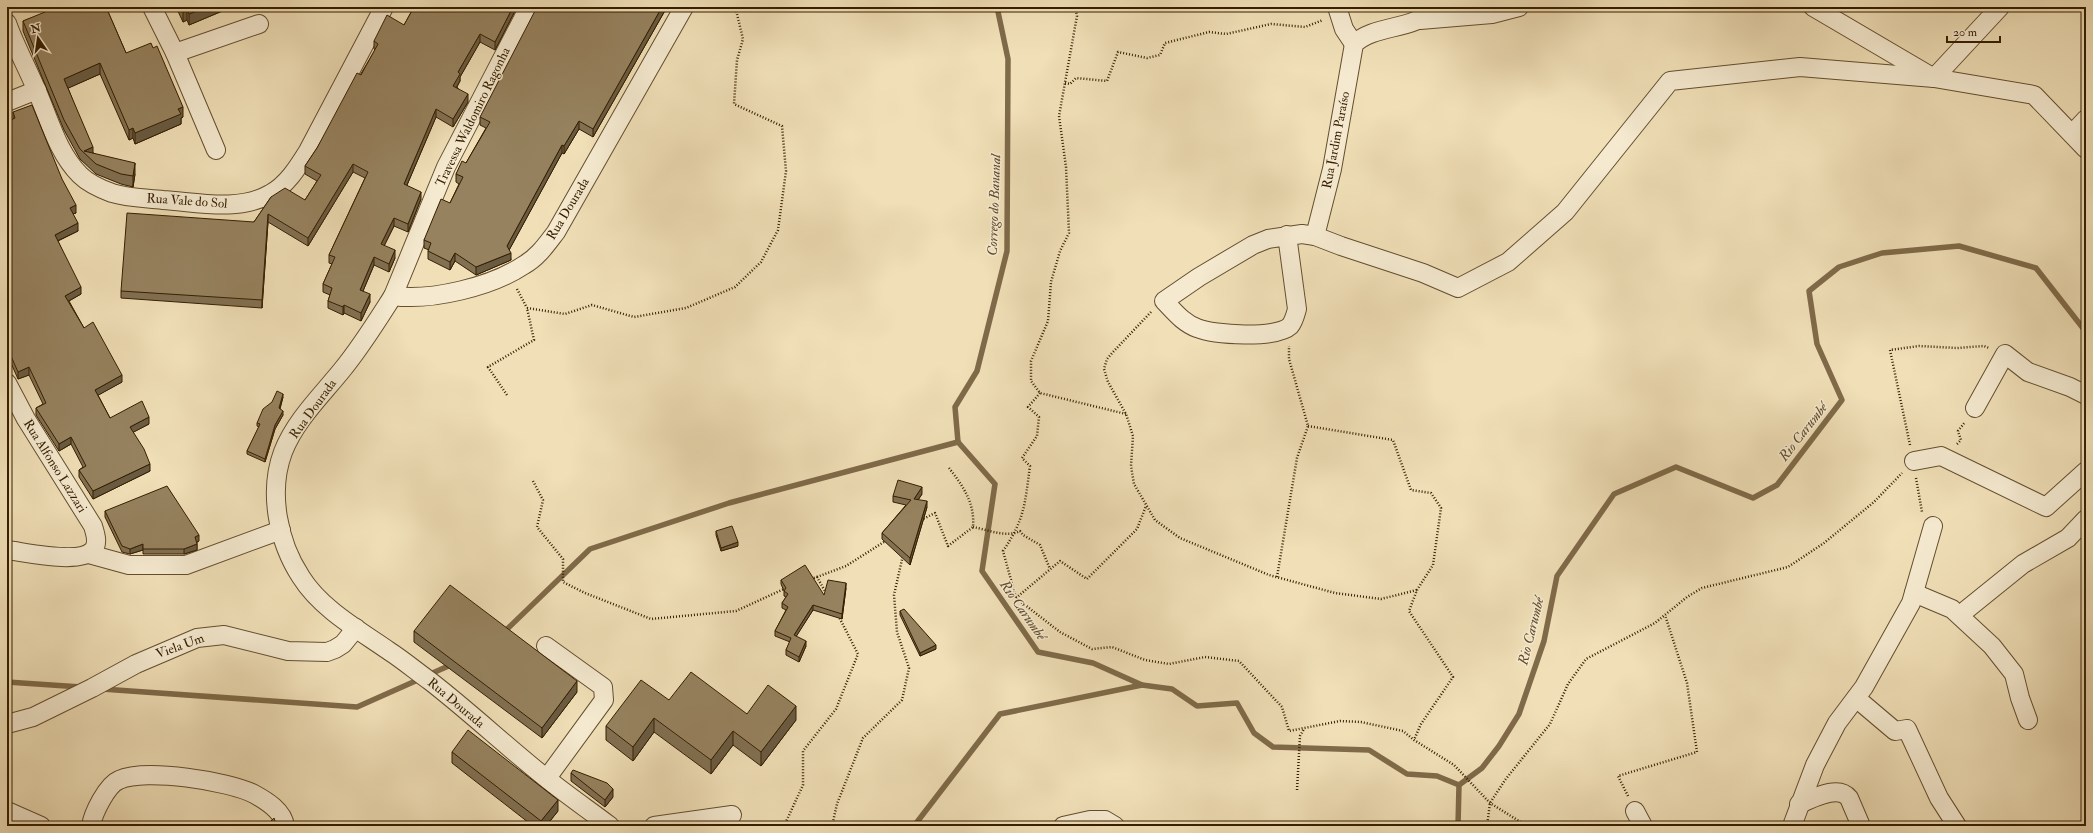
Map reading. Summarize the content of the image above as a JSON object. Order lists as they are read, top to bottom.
{
  "streets": {
    "street": [
      "Travessa Waldomiro Ragonha",
      "Rua Jardim Paraíso",
      "Rua Vale do Sol",
      "Rua Dourada",
      "Rua Alfonso Lazzari",
      "Viela Um"
    ]
  },
  "crossings": [
    ["Travessa Waldomiro Ragonha", "Rua Dourada"],
    ["Rua Dourada", "Viela Um"]
  ],
  "water": ["Corrego do Bananal", "Rio Carumbé"],
  "scale_bar": "20 m",
  "north": "top"
}
